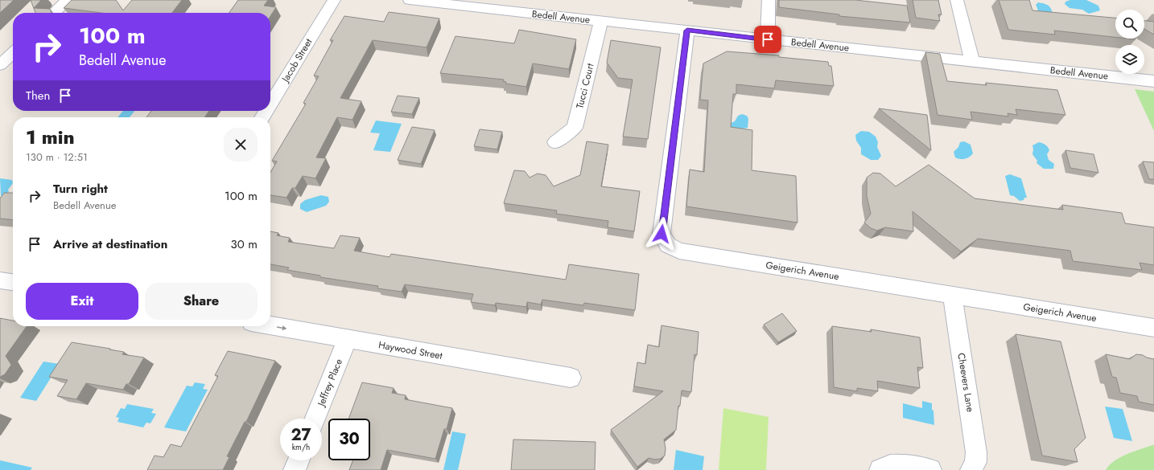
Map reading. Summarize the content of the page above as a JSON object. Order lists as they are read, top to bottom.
{
  "streets": {
    "street": [
      "Bedell Avenue",
      "Jacob Street",
      "Tucci Court",
      "Geigerich Avenue",
      "Haywood Street",
      "Jeffrey Place",
      "Cheevers Lane"
    ]
  },
  "crossings": [
    ["Bedell Avenue", "Tucci Court"],
    ["Bedell Avenue", "Geigerich Avenue"],
    ["Geigerich Avenue", "Cheevers Lane"],
    ["Haywood Street", "Jeffrey Place"]
  ],
  "page": {
    "turn": ["100 m", "Bedell Avenue"],
    "then": "Then",
    "heading": ["1 min", "130 m · 12:51"],
    "list": [
      {
        "name": "Turn right",
        "note": "Bedell Avenue",
        "value": "100 m"
      },
      {
        "name": "Arrive at destination",
        "value": "30 m"
      }
    ],
    "buttons": ["Exit", "Share"],
    "speed": "27 km/h",
    "limit": "30"
  }
}
